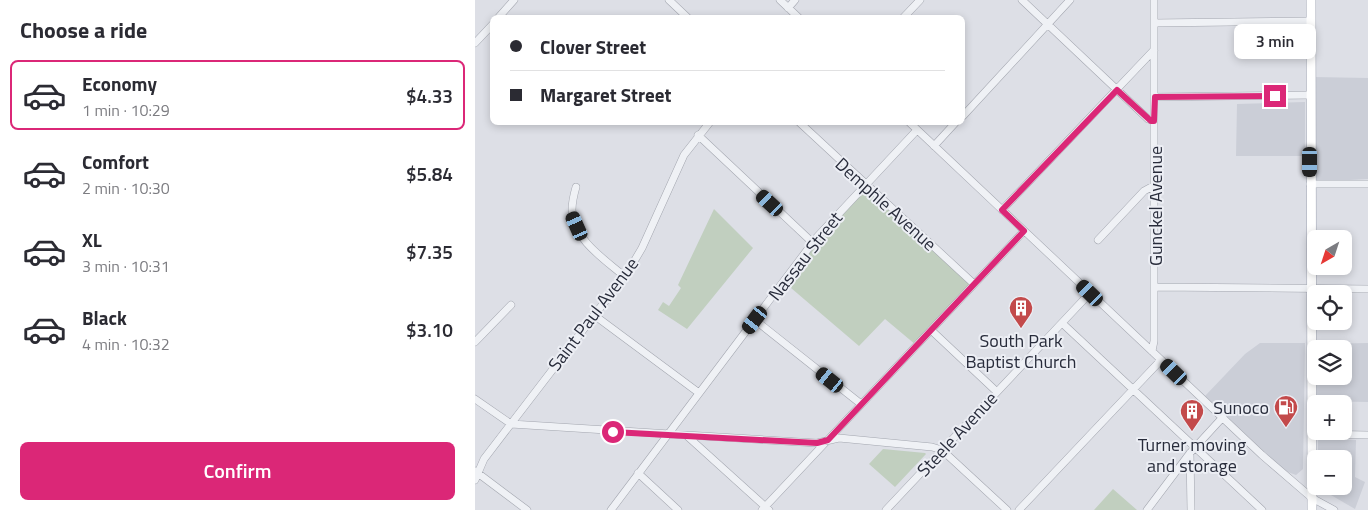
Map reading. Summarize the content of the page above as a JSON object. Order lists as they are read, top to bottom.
{
  "streets": {
    "street": [
      "Demphle Avenue",
      "Gunckel Avenue",
      "Nassau Street",
      "Saint Paul Avenue",
      "Steele Avenue"
    ]
  },
  "crossings": [
    ["Demphle Avenue", "Nassau Street"]
  ],
  "places": {
    "building": ["South Park Baptist Church", "Turner moving and storage"],
    "fuel station": ["Sunoco"]
  },
  "north": "bottom left",
  "page": {
    "heading": "Choose a ride",
    "banner": ["Clover Street", "Margaret Street"],
    "bubble": "3 min",
    "list": [
      {
        "name": "Economy",
        "note": "1 min · 10:29",
        "value": "$4.33"
      },
      {
        "name": "Comfort",
        "note": "2 min · 10:30",
        "value": "$5.84"
      },
      {
        "name": "XL",
        "note": "3 min · 10:31",
        "value": "$7.35"
      },
      {
        "name": "Black",
        "note": "4 min · 10:32",
        "value": "$3.10"
      }
    ],
    "map_buttons": ["+", "−"],
    "buttons": "Confirm"
  }
}
